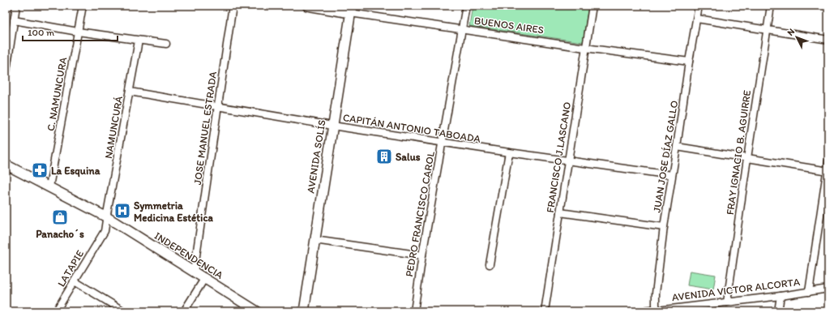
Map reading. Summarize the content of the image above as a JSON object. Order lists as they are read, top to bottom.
{
  "streets": {
    "street": [
      "BUENOS AIRES",
      "C. NAMUNCURA",
      "NAMUNCURÁ",
      "JOSE MANUEL ESTRADA",
      "CAPITÁN ANTONIO TABOADA",
      "FRAY IGNACIO B. AGUIRRE",
      "AVENIDA SOLÍS",
      "JUAN JOSE DÍAZ GALLO",
      "FRANCISCO J.LASCANO",
      "PEDRO FRANCISCO CAROL",
      "INDEPENDENCIA",
      "LATAPIE",
      "AVENIDA VICTOR ALCORTA"
    ]
  },
  "crossings": [
    ["BUENOS AIRES", "AVENIDA SOLÍS"],
    ["BUENOS AIRES", "JUAN JOSE DÍAZ GALLO"],
    ["BUENOS AIRES", "FRANCISCO J.LASCANO"],
    ["BUENOS AIRES", "PEDRO FRANCISCO CAROL"],
    ["C. NAMUNCURA", "INDEPENDENCIA"],
    ["NAMUNCURÁ", "CAPITÁN ANTONIO TABOADA"],
    ["NAMUNCURÁ", "INDEPENDENCIA"],
    ["NAMUNCURÁ", "LATAPIE"],
    ["JOSE MANUEL ESTRADA", "CAPITÁN ANTONIO TABOADA"],
    ["JOSE MANUEL ESTRADA", "INDEPENDENCIA"],
    ["CAPITÁN ANTONIO TABOADA", "AVENIDA SOLÍS"],
    ["CAPITÁN ANTONIO TABOADA", "JUAN JOSE DÍAZ GALLO"],
    ["CAPITÁN ANTONIO TABOADA", "FRANCISCO J.LASCANO"],
    ["CAPITÁN ANTONIO TABOADA", "PEDRO FRANCISCO CAROL"],
    ["FRAY IGNACIO B. AGUIRRE", "AVENIDA VICTOR ALCORTA"],
    ["JUAN JOSE DÍAZ GALLO", "AVENIDA VICTOR ALCORTA"],
    ["INDEPENDENCIA", "LATAPIE"]
  ],
  "places": {
    "building": ["Salus"],
    "pharmacy": ["La Esquina"],
    "hospital": ["Symmetria Medicina Estética"],
    "shop": ["Panacho´s"]
  },
  "scale_bar": "100 m",
  "north": "top left"
}
